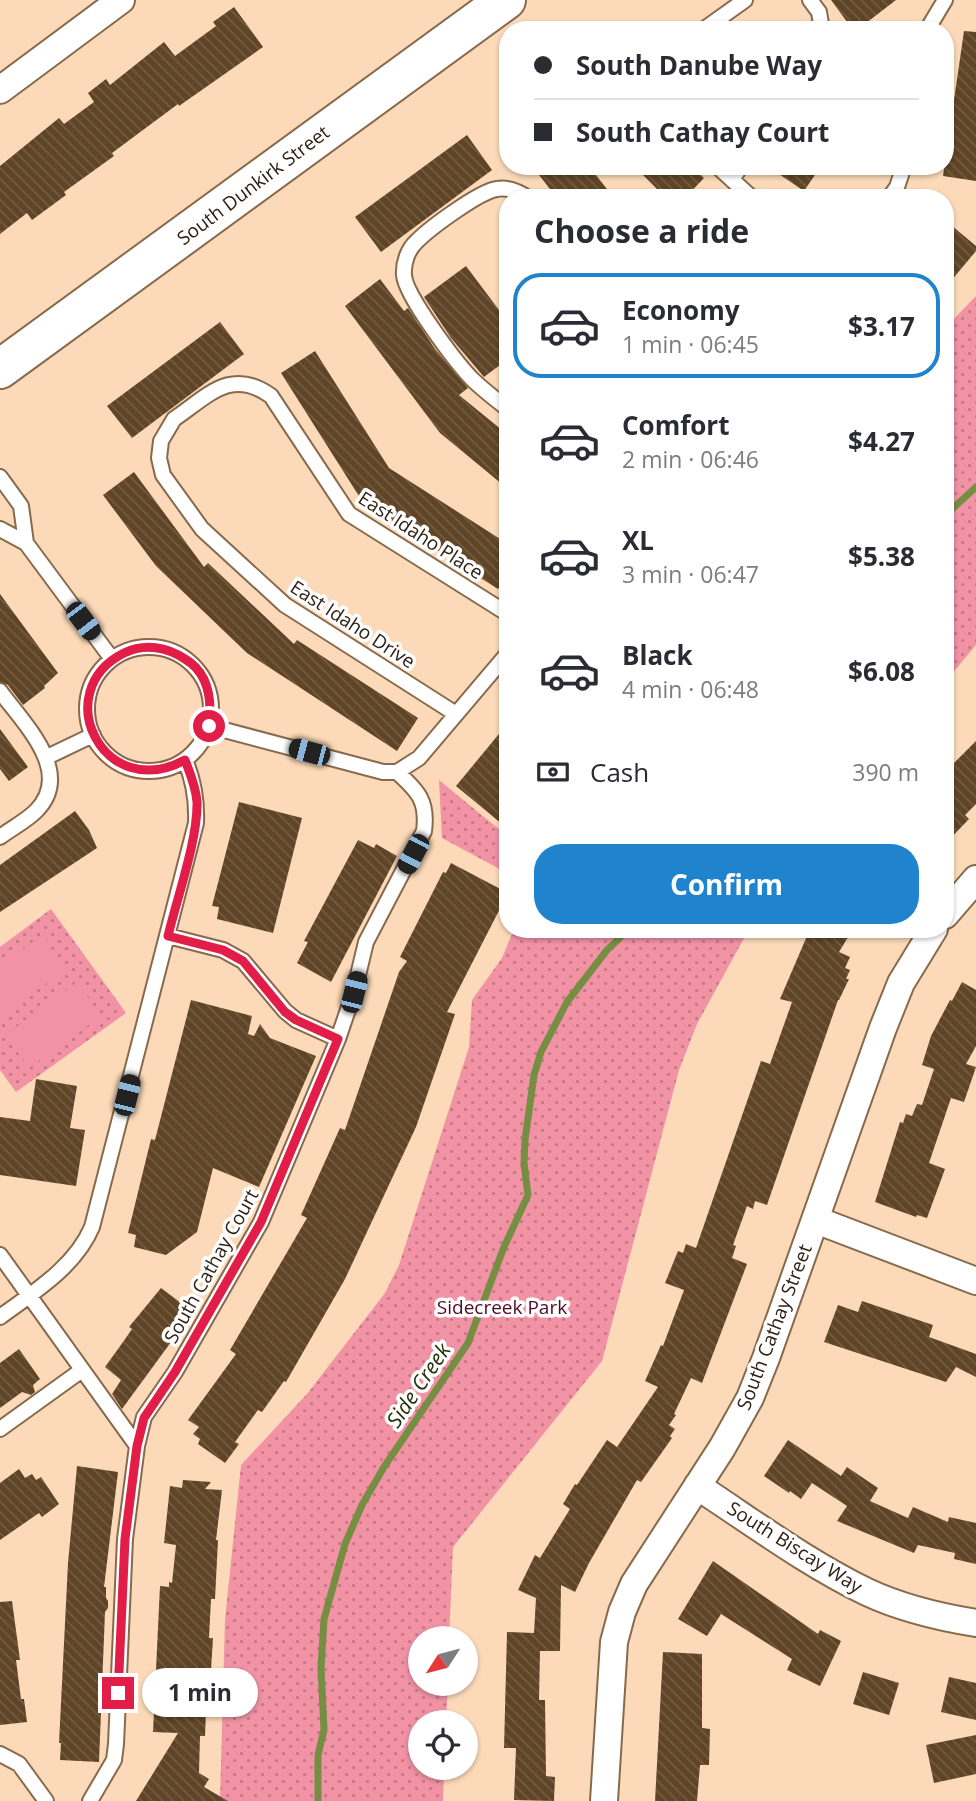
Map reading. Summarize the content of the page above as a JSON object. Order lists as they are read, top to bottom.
{
  "streets": {
    "main road": ["South Dunkirk Street"],
    "street": ["South Cathay Street", "South Biscay Way"],
    "lane": ["East Idaho Place", "East Idaho Drive", "South Cathay Court"]
  },
  "crossings": [
    ["East Idaho Place", "East Idaho Drive"],
    ["South Cathay Street", "South Biscay Way"]
  ],
  "water": ["Side Creek"],
  "parks": ["Sidecreek Park"],
  "north": "bottom left",
  "page": {
    "banner": ["South Danube Way", "South Cathay Court"],
    "heading": "Choose a ride",
    "list": [
      {
        "name": "Economy",
        "note": "1 min · 06:45",
        "value": "$3.17"
      },
      {
        "name": "Comfort",
        "note": "2 min · 06:46",
        "value": "$4.27"
      },
      {
        "name": "XL",
        "note": "3 min · 06:47",
        "value": "$5.38"
      },
      {
        "name": "Black",
        "note": "4 min · 06:48",
        "value": "$6.08"
      }
    ],
    "pay": ["Cash", "390 m"],
    "buttons": "Confirm",
    "bubble": "1 min"
  }
}
